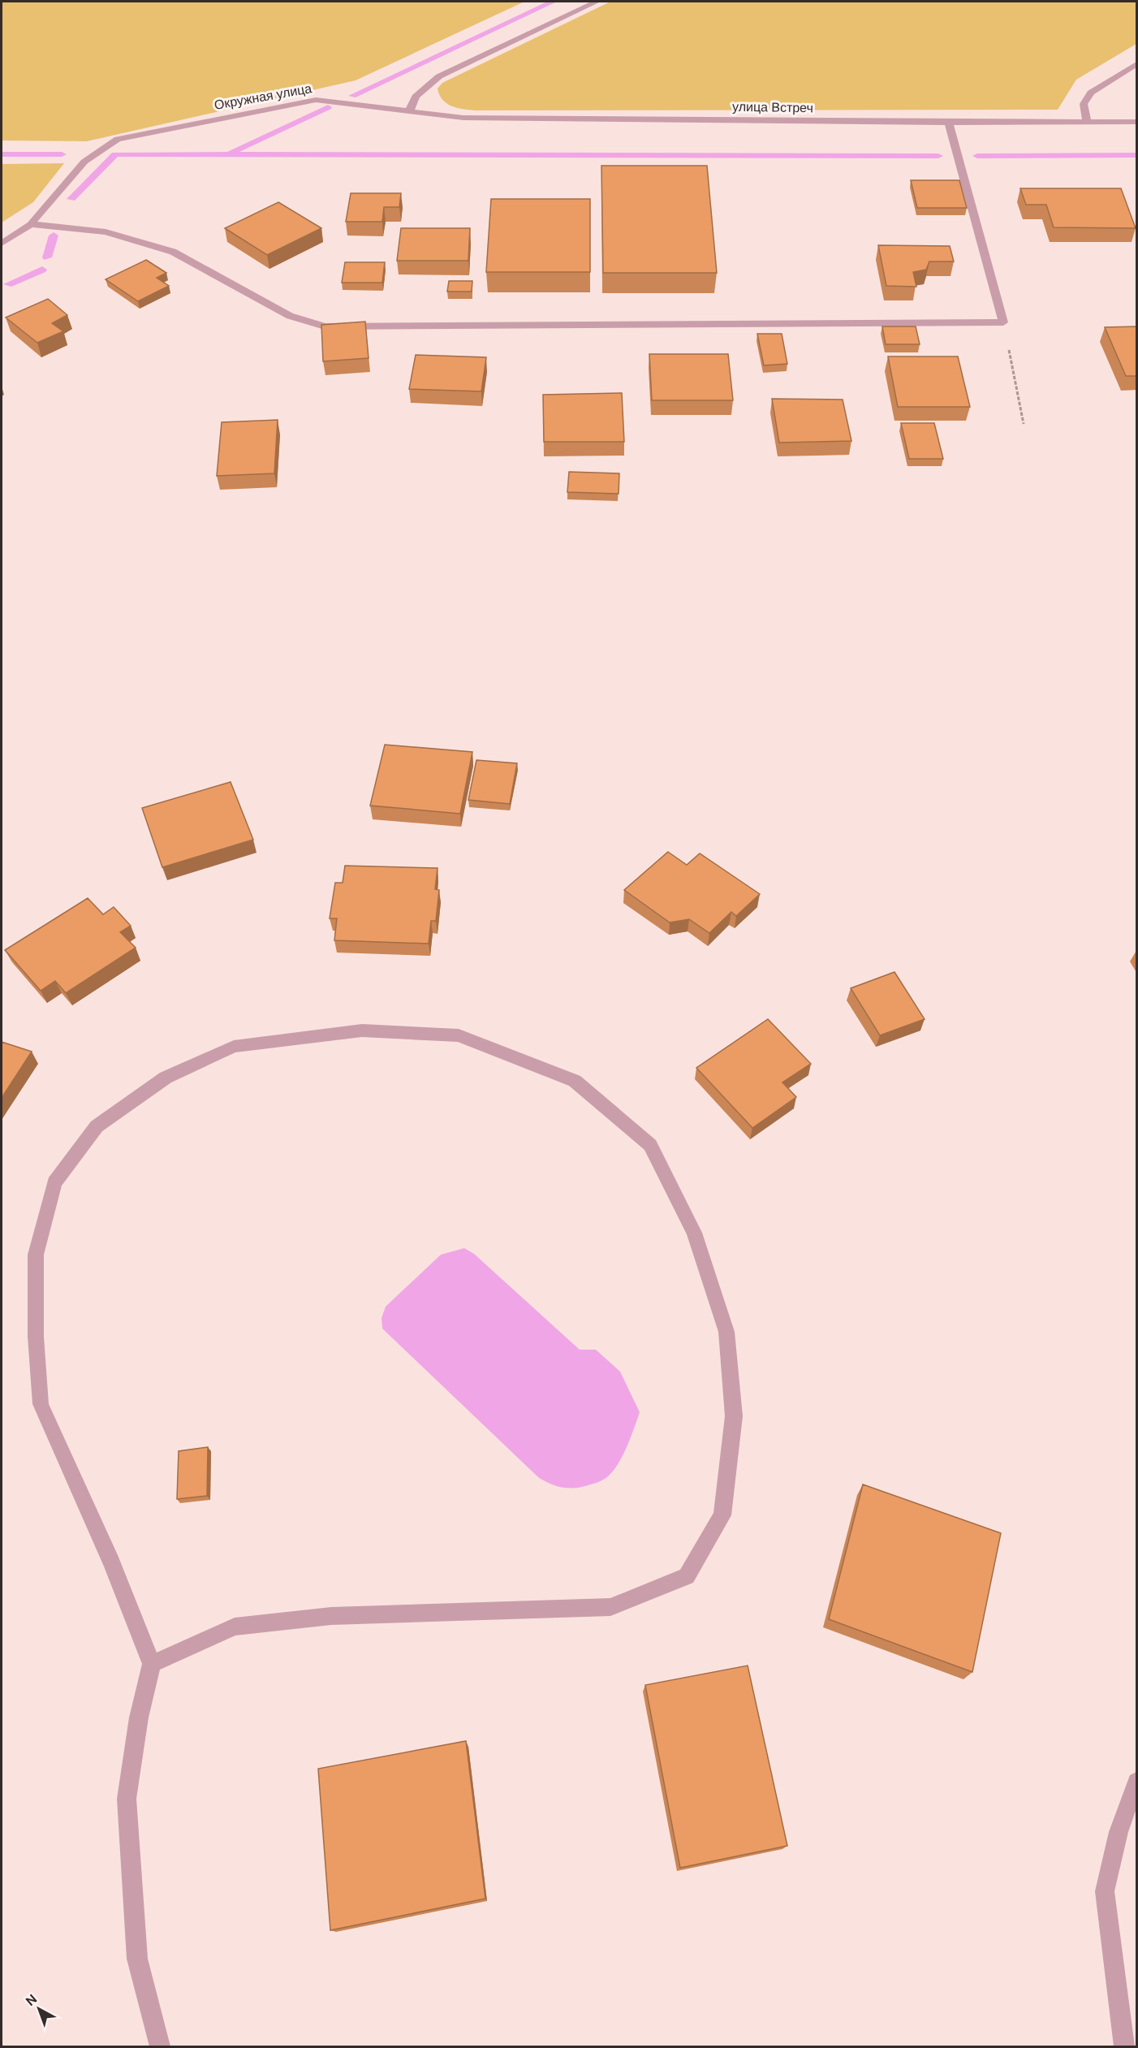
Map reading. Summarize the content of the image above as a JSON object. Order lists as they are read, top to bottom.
{
  "streets": {
    "street": ["Окружная улица", "улица Встреч"]
  },
  "crossings": [
    ["Окружная улица", "улица Встреч"]
  ],
  "north": "top left"
}
